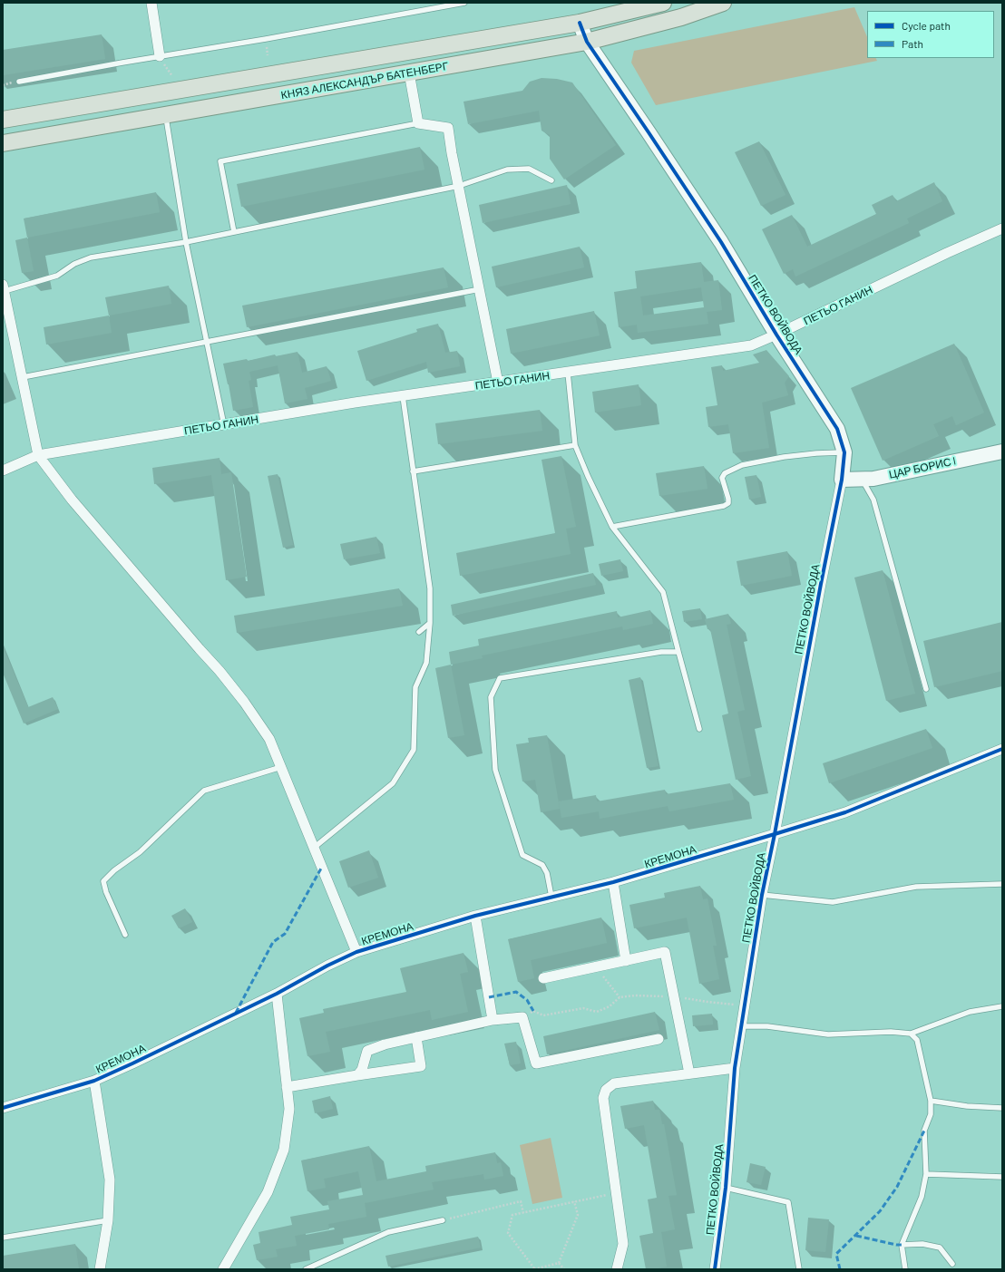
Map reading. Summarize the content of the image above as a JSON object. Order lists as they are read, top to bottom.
{
  "streets": {
    "main road": ["КНЯЗ АЛЕКСАНДЪР БАТЕНБЕРГ"],
    "street": [
      "ПЕТЬО ГАНИН",
      "ПЕТКО ВОЙВОДА",
      "ЦАР БОРИС I",
      "КРЕМОНА"
    ]
  },
  "crossings": [
    ["КНЯЗ АЛЕКСАНДЪР БАТЕНБЕРГ", "ПЕТКО ВОЙВОДА"],
    ["ПЕТЬО ГАНИН", "ПЕТКО ВОЙВОДА"],
    ["ПЕТКО ВОЙВОДА", "ЦАР БОРИС I"],
    ["ПЕТКО ВОЙВОДА", "КРЕМОНА"]
  ],
  "legend": ["Cycle path", "Path"]
}
